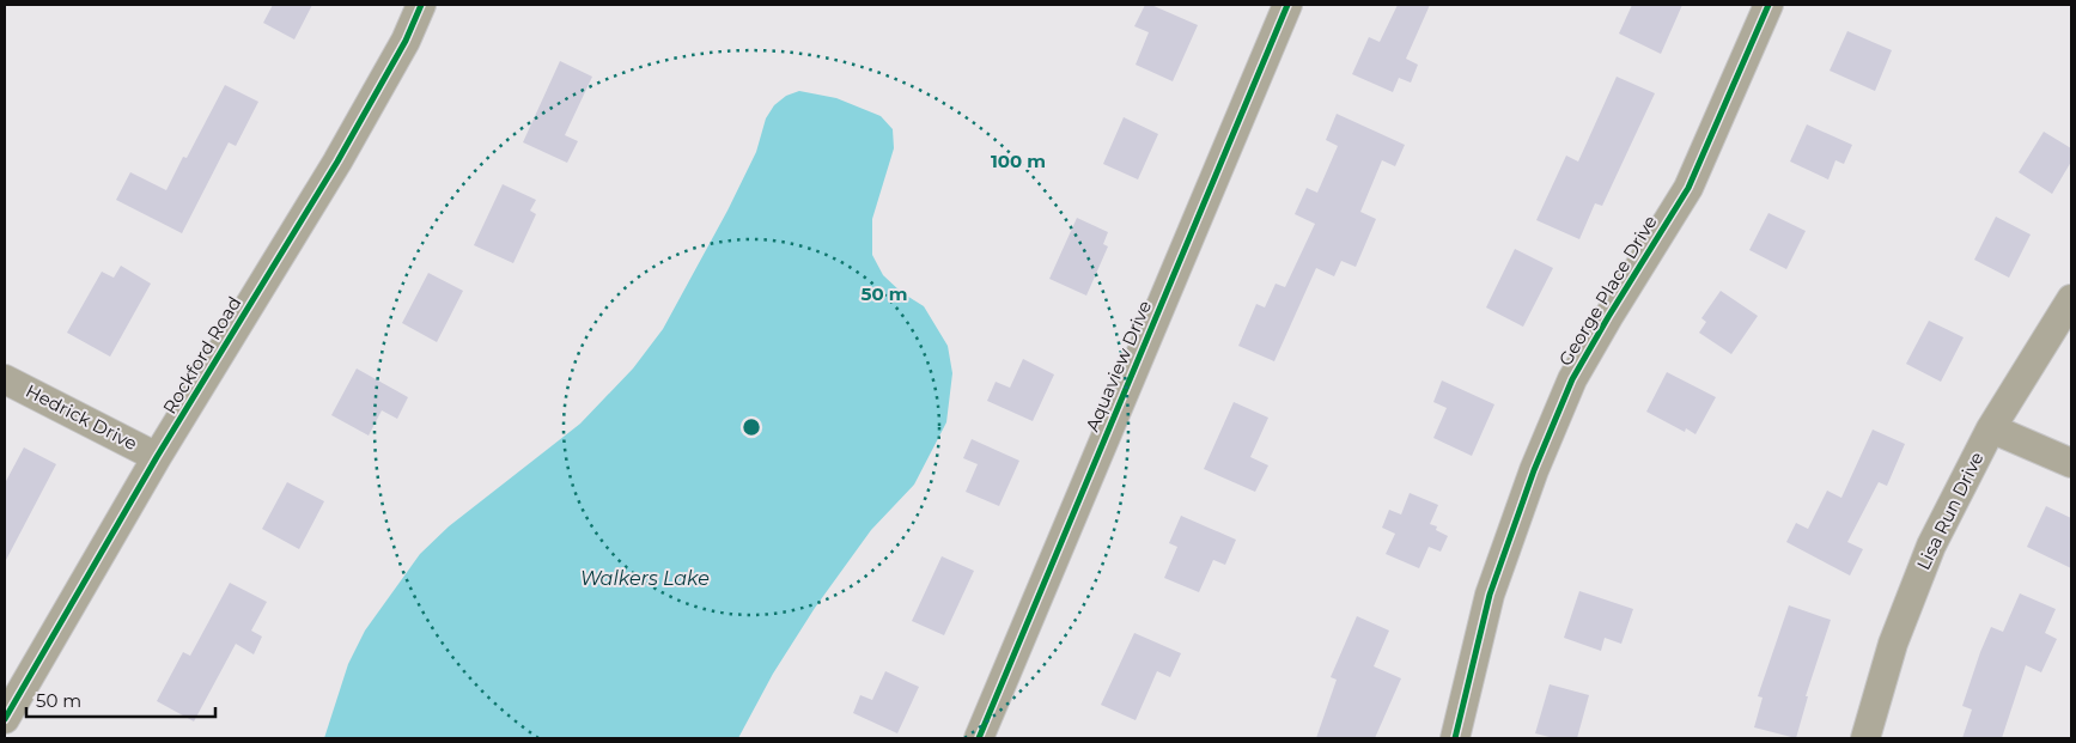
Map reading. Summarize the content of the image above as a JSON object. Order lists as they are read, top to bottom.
{
  "streets": {
    "street": [
      "George Place Drive",
      "Rockford Road",
      "Aquaview Drive",
      "Hedrick Drive",
      "Lisa Run Drive"
    ]
  },
  "crossings": [
    ["Rockford Road", "Hedrick Drive"]
  ],
  "water": ["Walkers Lake"],
  "scale_bar": "50 m",
  "rings": ["100 m", "50 m"]
}
